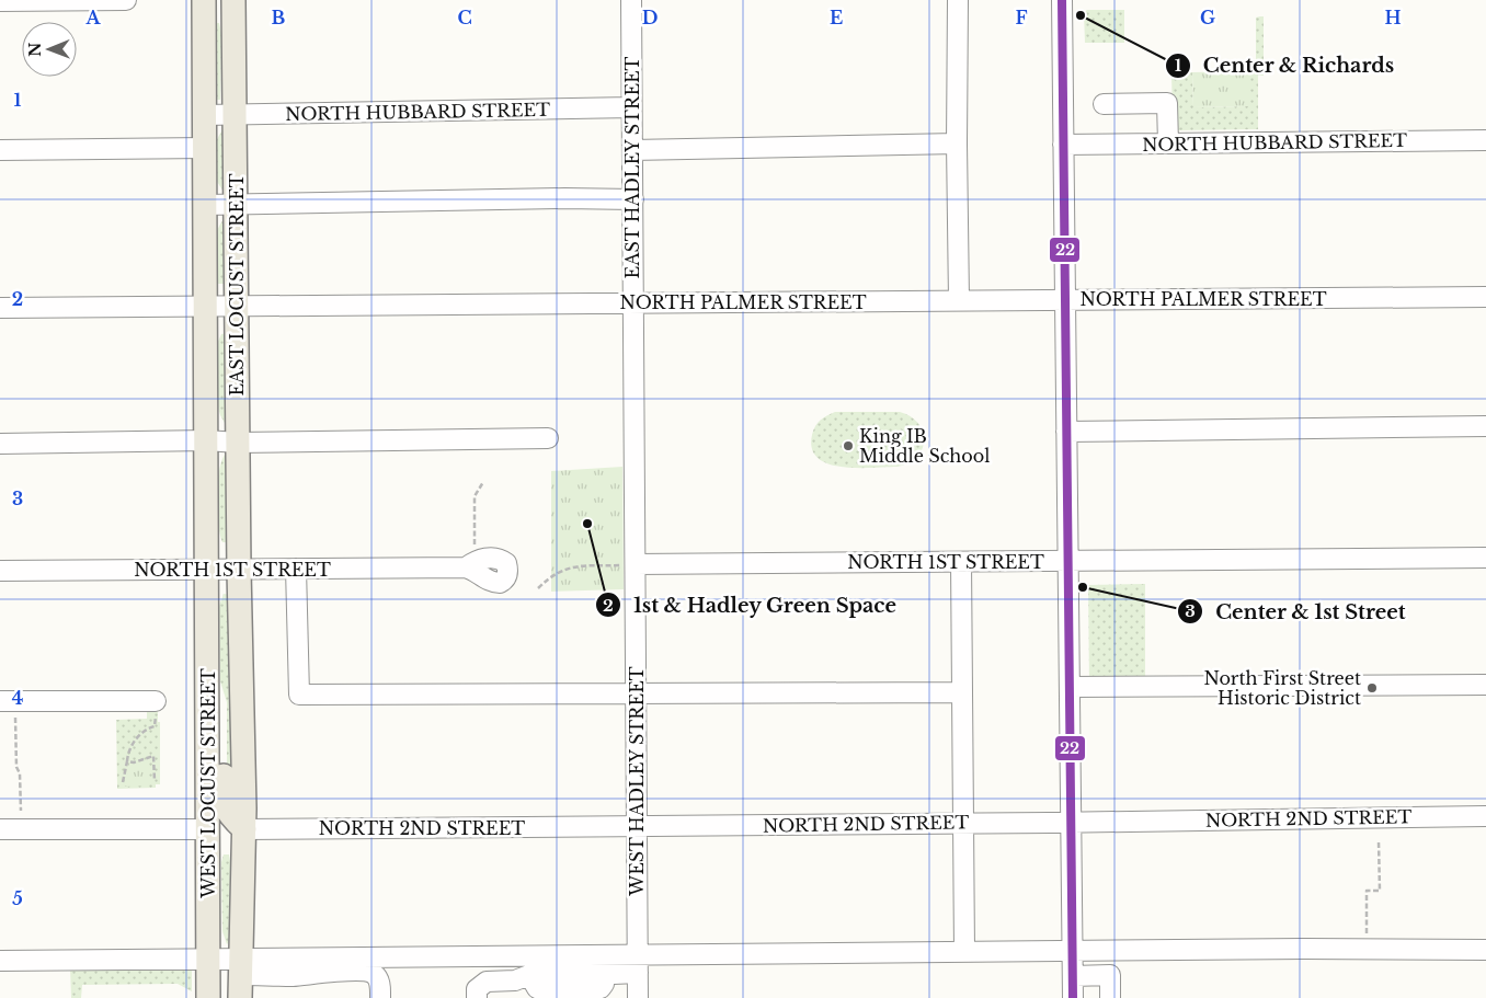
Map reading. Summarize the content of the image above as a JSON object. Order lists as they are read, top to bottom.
{
  "streets": {
    "main road": ["EAST LOCUST STREET", "WEST LOCUST STREET"],
    "street": [
      "NORTH HUBBARD STREET",
      "EAST HADLEY STREET",
      "NORTH PALMER STREET",
      "NORTH 1ST STREET",
      "WEST HADLEY STREET",
      "NORTH 2ND STREET"
    ]
  },
  "crossings": [
    ["NORTH HUBBARD STREET", "EAST HADLEY STREET"],
    ["NORTH HUBBARD STREET", "EAST LOCUST STREET"],
    ["EAST HADLEY STREET", "NORTH PALMER STREET"],
    ["EAST HADLEY STREET", "NORTH 1ST STREET"],
    ["EAST HADLEY STREET", "WEST HADLEY STREET"],
    ["EAST LOCUST STREET", "NORTH PALMER STREET"],
    ["EAST LOCUST STREET", "NORTH 1ST STREET"],
    ["EAST LOCUST STREET", "WEST LOCUST STREET"],
    ["NORTH 1ST STREET", "WEST HADLEY STREET"],
    ["NORTH 1ST STREET", "WEST LOCUST STREET"],
    ["WEST HADLEY STREET", "NORTH 2ND STREET"],
    ["WEST LOCUST STREET", "NORTH 2ND STREET"]
  ],
  "places": [
    "Center & Richards",
    "King IB Middle School",
    "1st & Hadley Green Space",
    "Center & 1st Street",
    "North First Street Historic District"
  ],
  "lines": ["transit line 22"],
  "north": "left",
  "grid": {
    "columns": [
      "A",
      "B",
      "C",
      "D",
      "E",
      "F",
      "G",
      "H"
    ],
    "rows": [
      "1",
      "2",
      "3",
      "4",
      "5"
    ]
  }
}
